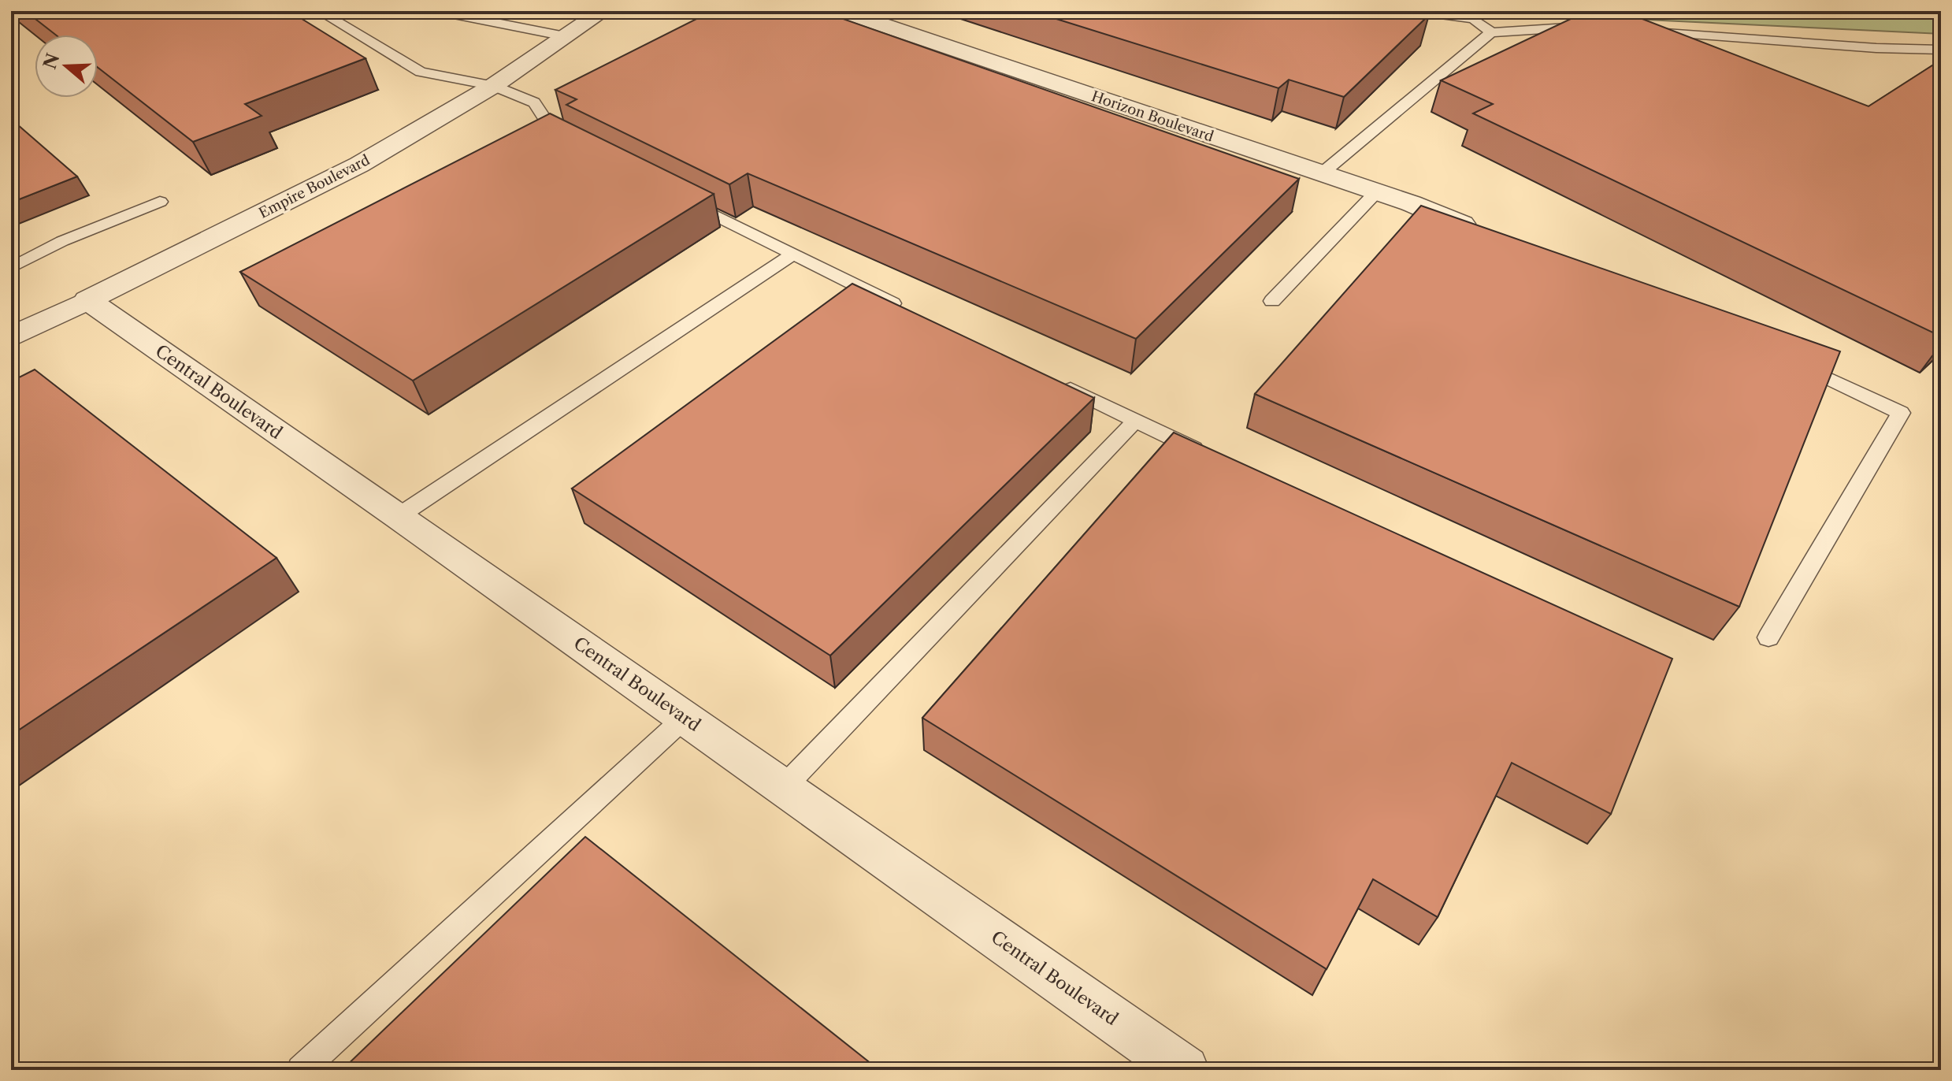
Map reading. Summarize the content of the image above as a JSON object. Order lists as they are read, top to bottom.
{
  "streets": {
    "street": ["Horizon Boulevard", "Empire Boulevard", "Central Boulevard"]
  },
  "crossings": [
    ["Empire Boulevard", "Central Boulevard"]
  ],
  "north": "left"
}
